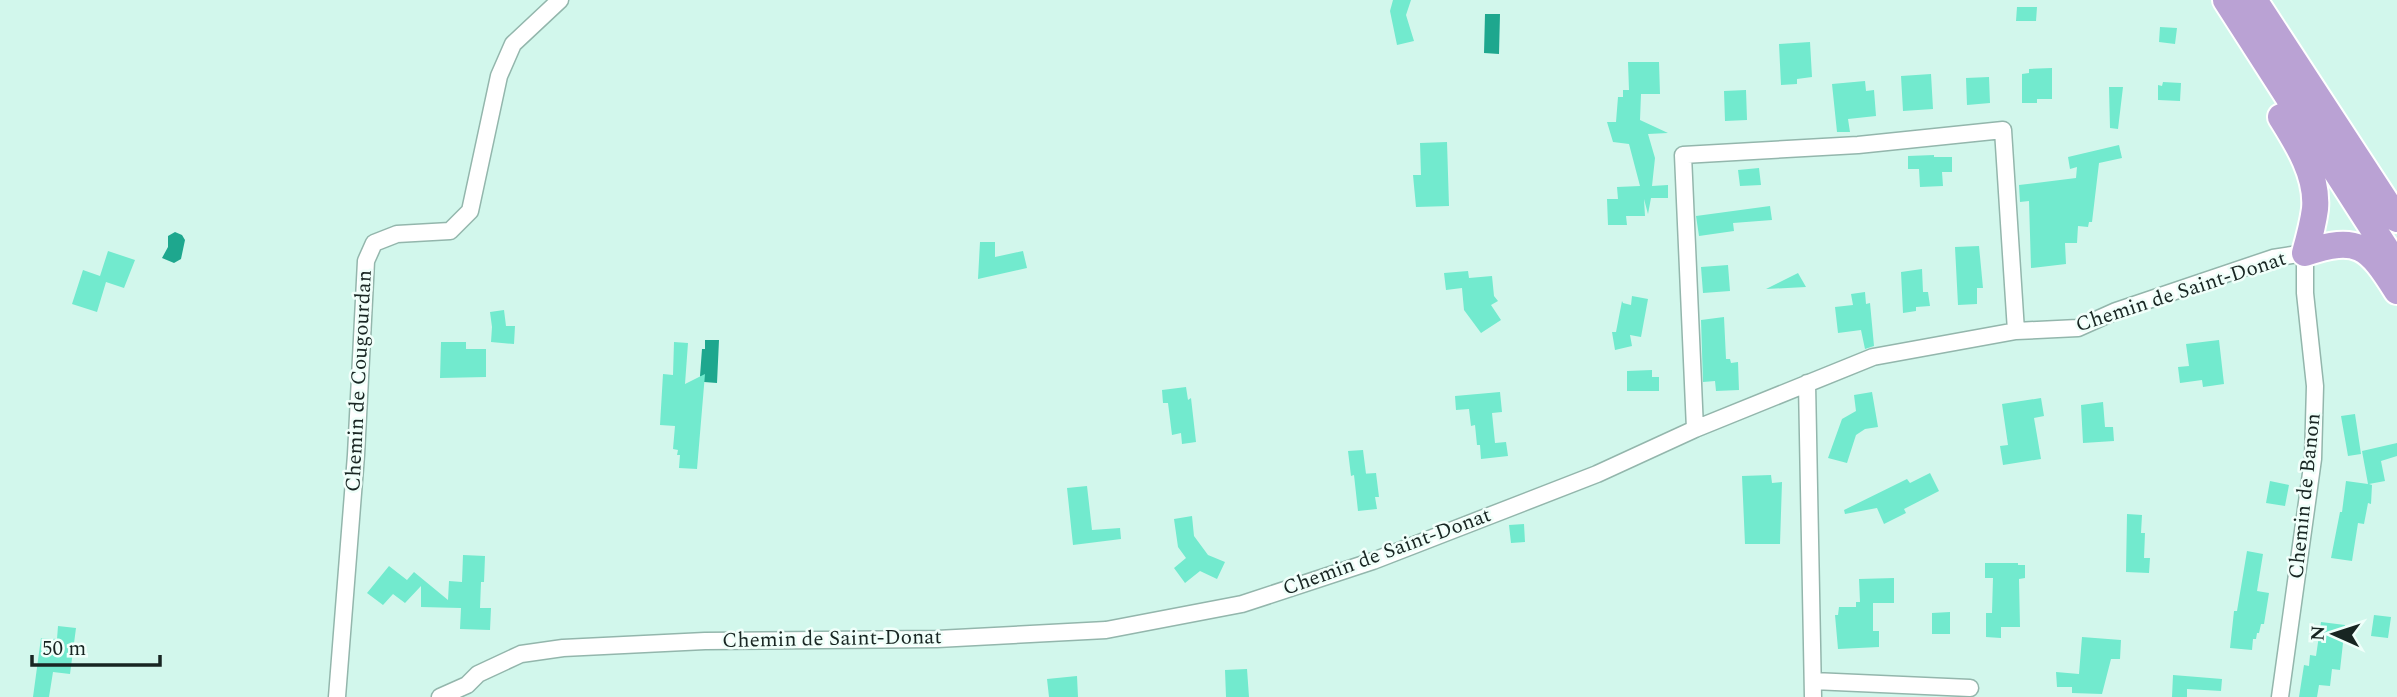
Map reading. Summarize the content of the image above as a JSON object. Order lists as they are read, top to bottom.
{
  "streets": {
    "street": ["Chemin de Saint-Donat", "Chemin de Cougourdan", "Chemin de Banon"]
  },
  "crossings": [
    ["Chemin de Saint-Donat", "Chemin de Banon"]
  ],
  "scale_bar": "50 m",
  "north": "left"
}
